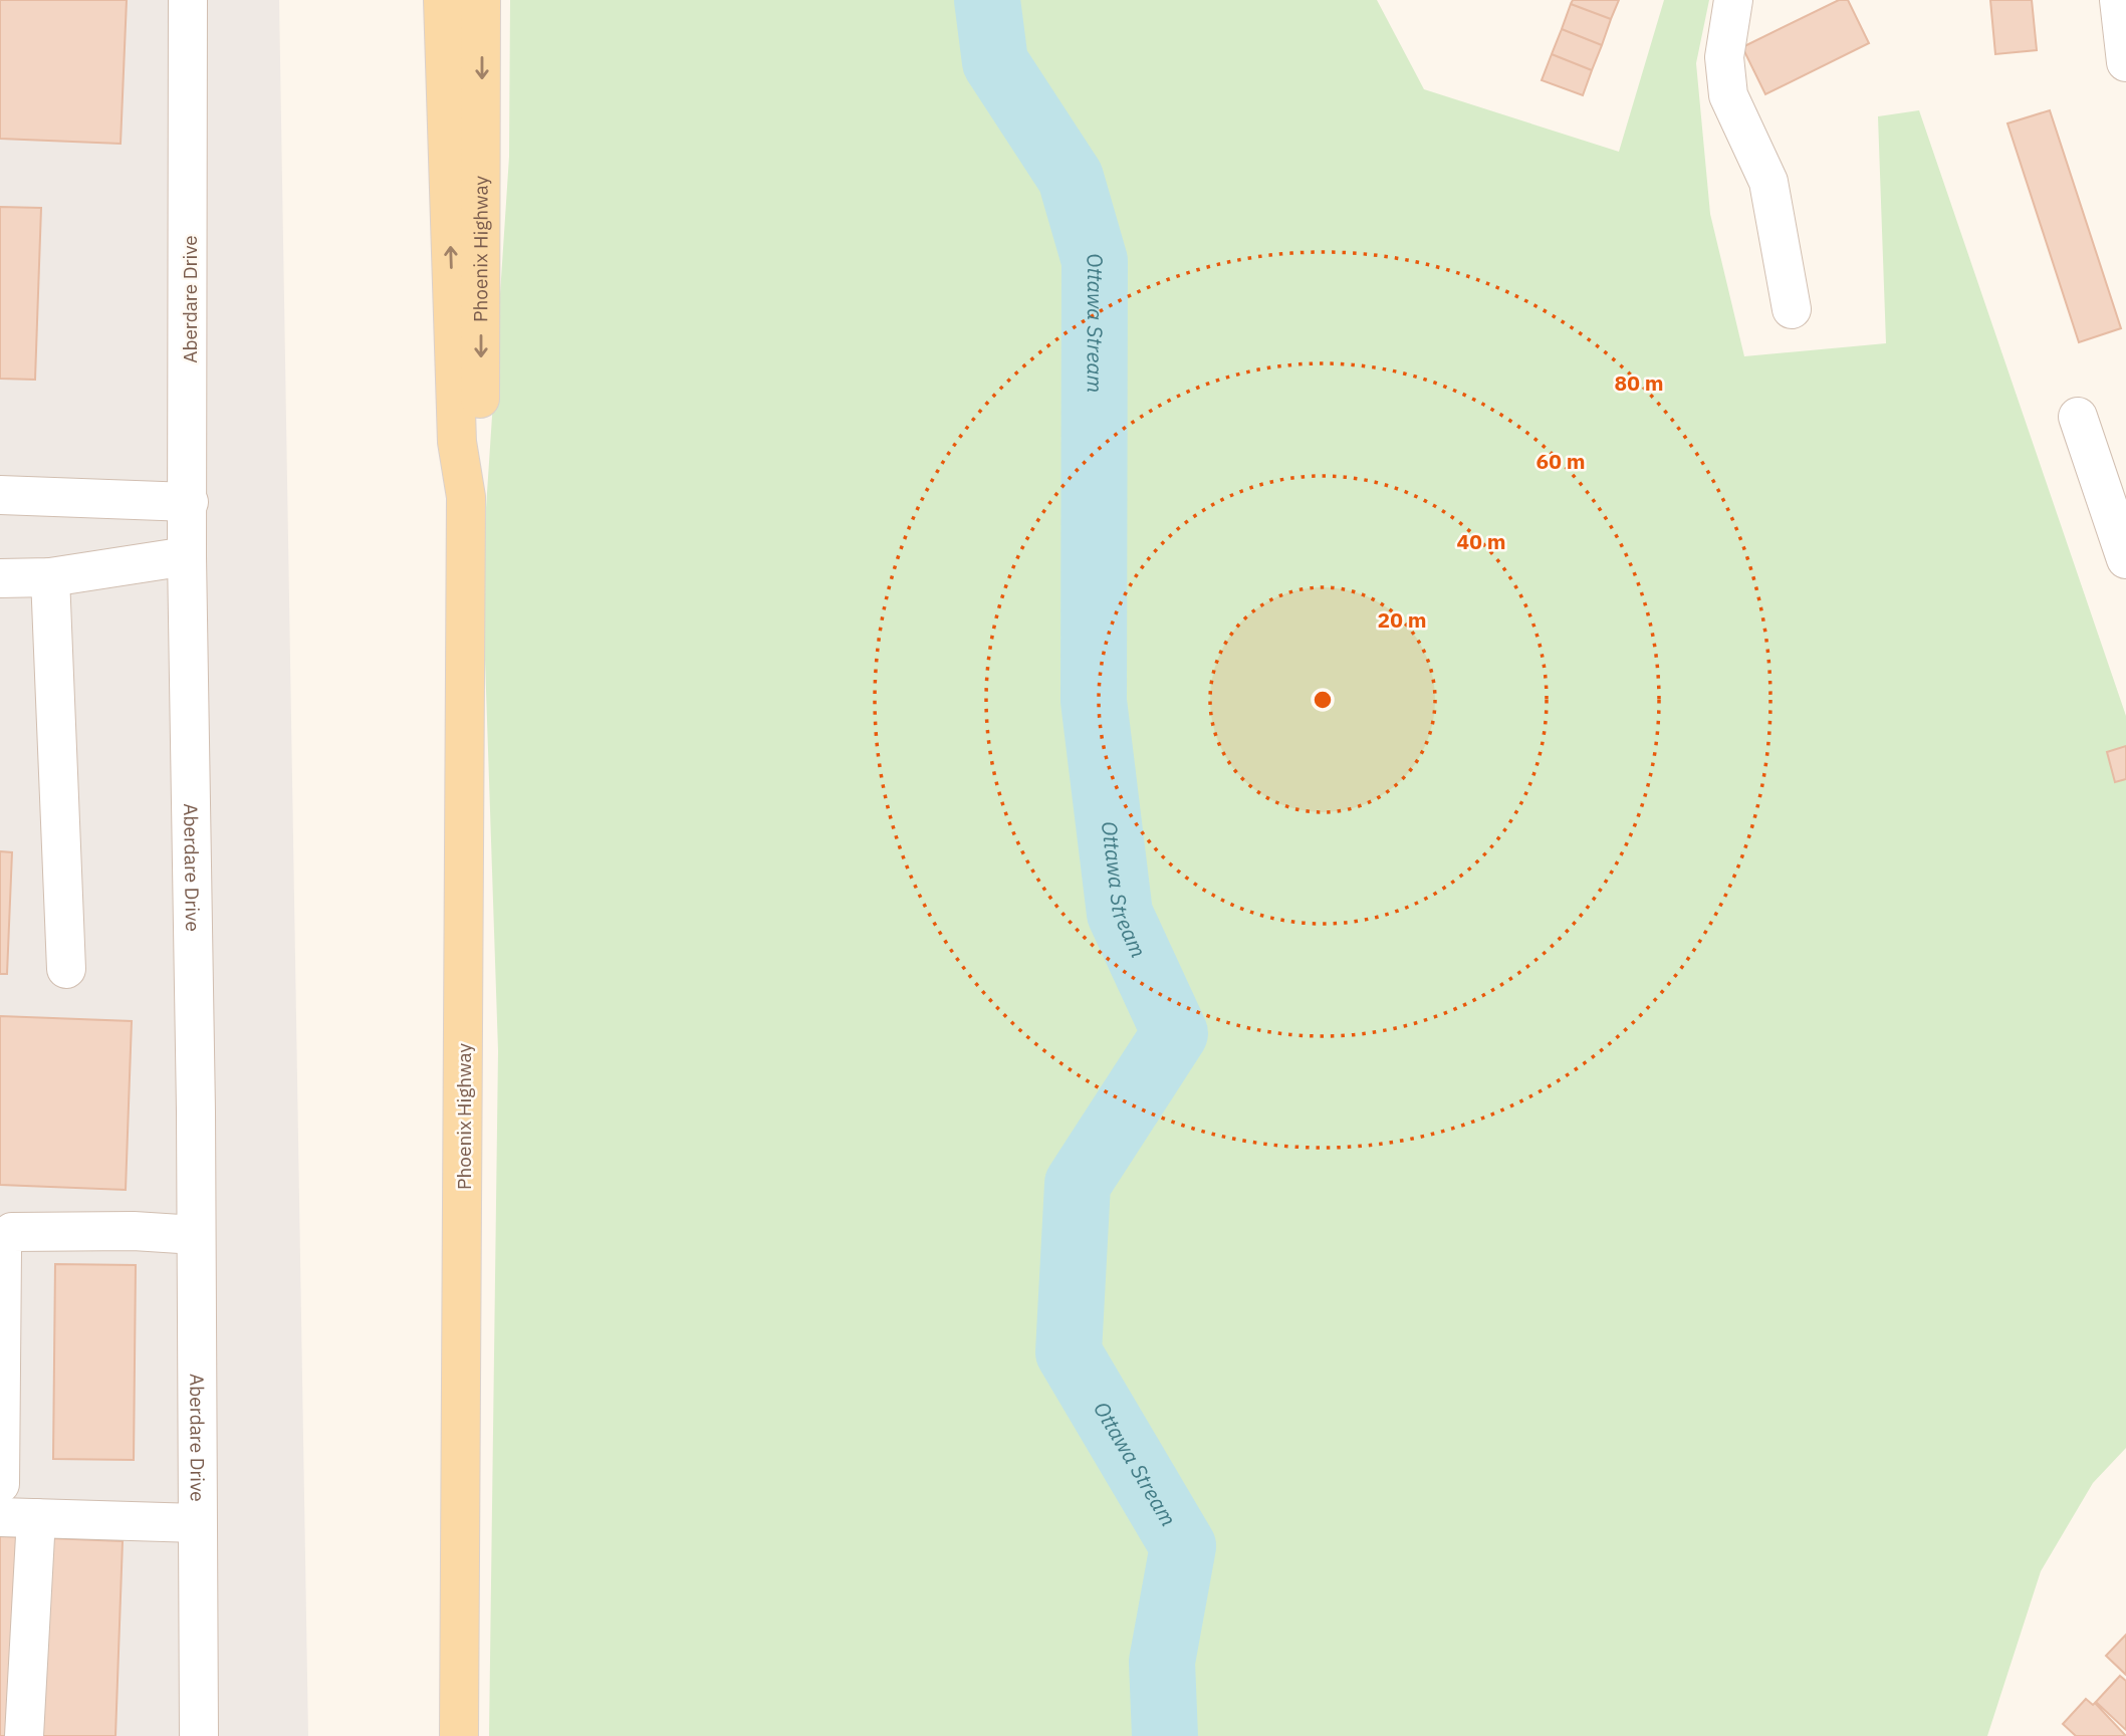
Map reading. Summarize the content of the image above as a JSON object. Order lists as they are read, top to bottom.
{
  "streets": {
    "main road": ["Phoenix Highway"],
    "street": ["Aberdare Drive"]
  },
  "water": ["Ottawa Stream"],
  "rings": [
    "80 m",
    "60 m",
    "40 m",
    "20 m"
  ]
}
